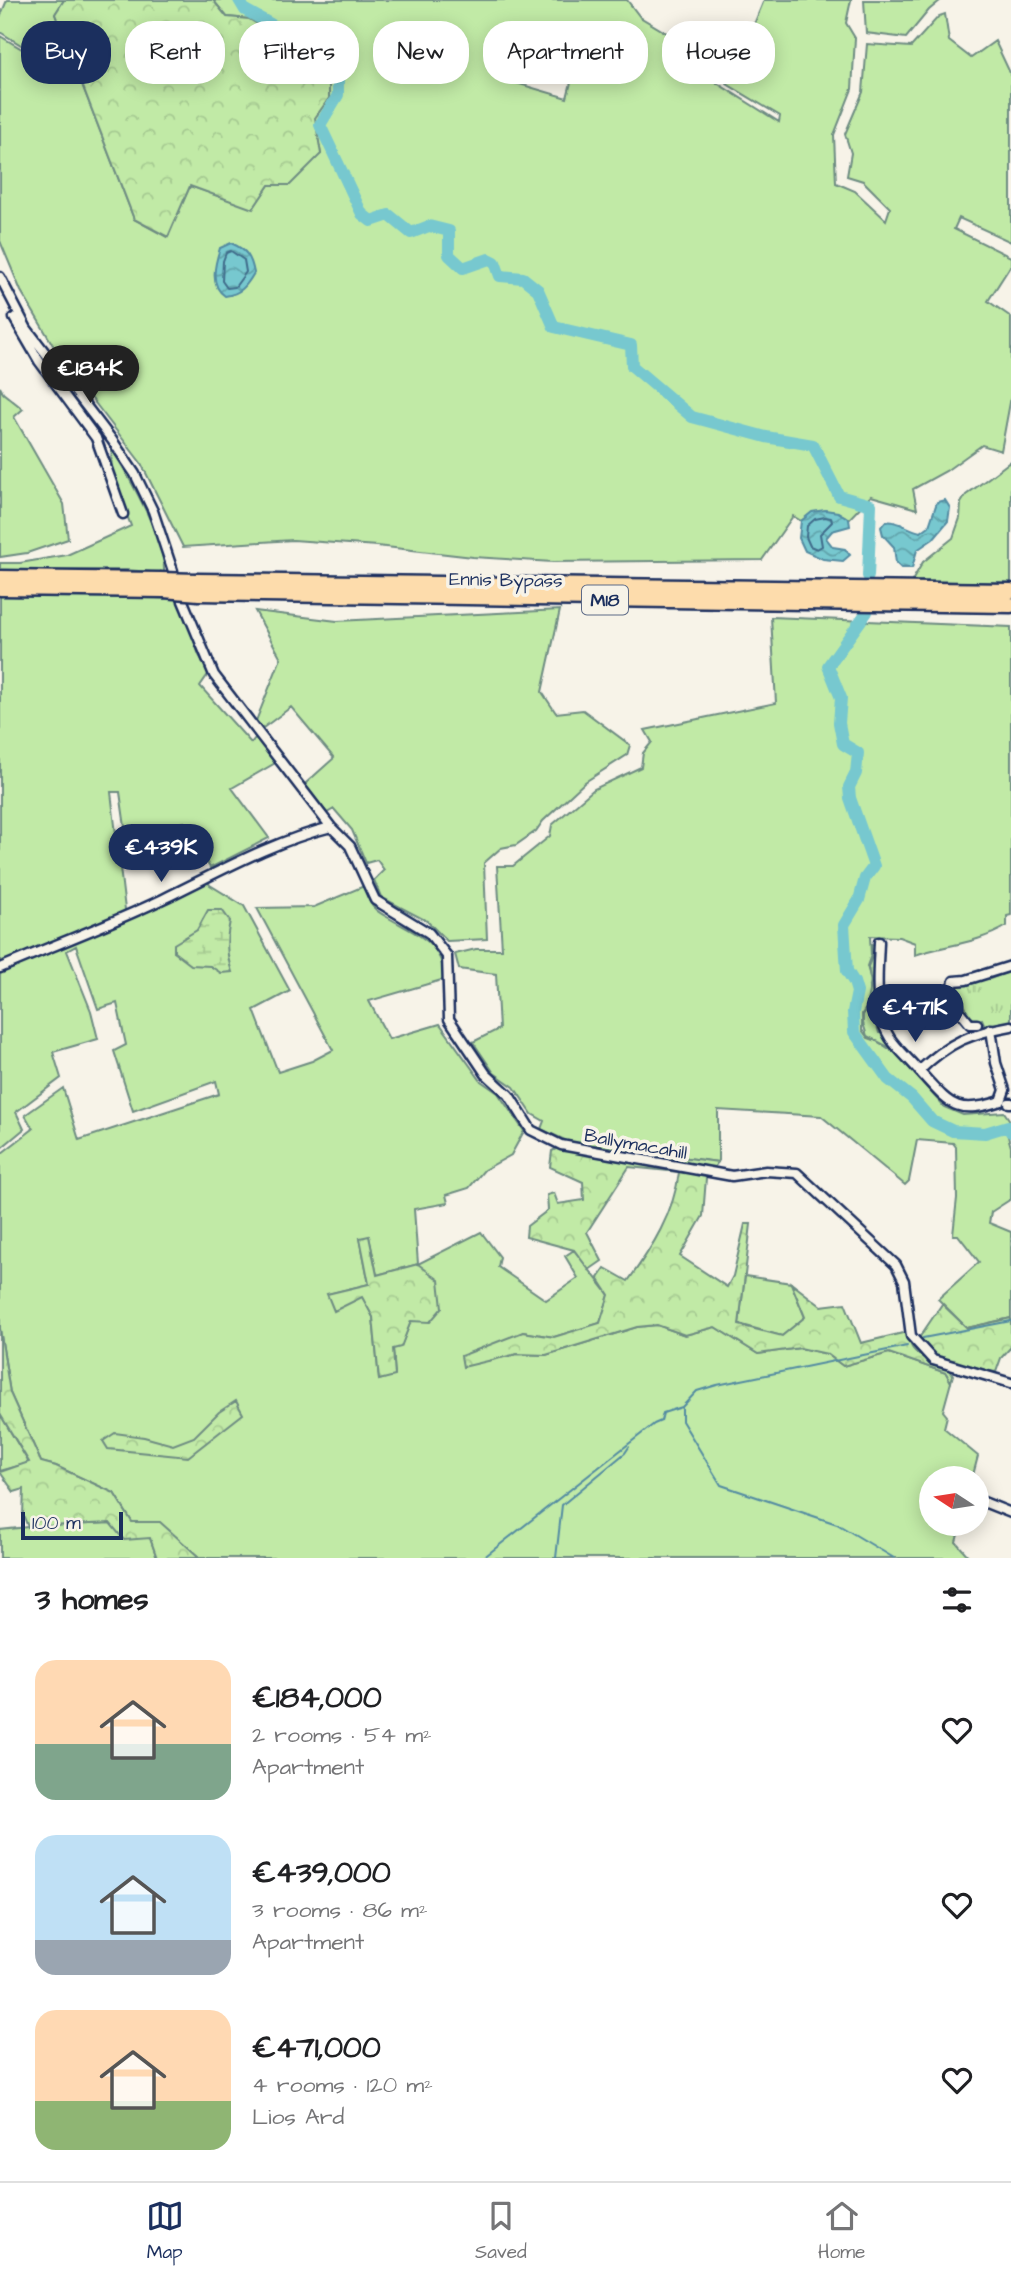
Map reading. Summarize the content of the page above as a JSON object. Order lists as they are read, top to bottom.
{
  "streets": {
    "highway": ["Ennis Bypass", "M18"],
    "street": ["Ballymacahill"]
  },
  "scale_bar": "100 m",
  "north": "left",
  "page": {
    "chip": [
      "Buy",
      "Rent",
      "Filters",
      "New",
      "Apartment",
      "House"
    ],
    "price": ["€184K", "€439K", "€471K"],
    "scale": "100 m",
    "heading": "3 homes",
    "list": [
      {
        "name": "€184,000",
        "note": "2 rooms · 54 m² · Apartment"
      },
      {
        "name": "€439,000",
        "note": "3 rooms · 86 m² · Apartment"
      },
      {
        "name": "€471,000",
        "note": "4 rooms · 120 m² · Lios Ard"
      }
    ],
    "tabs": ["Map", "Saved", "Home"]
  }
}
